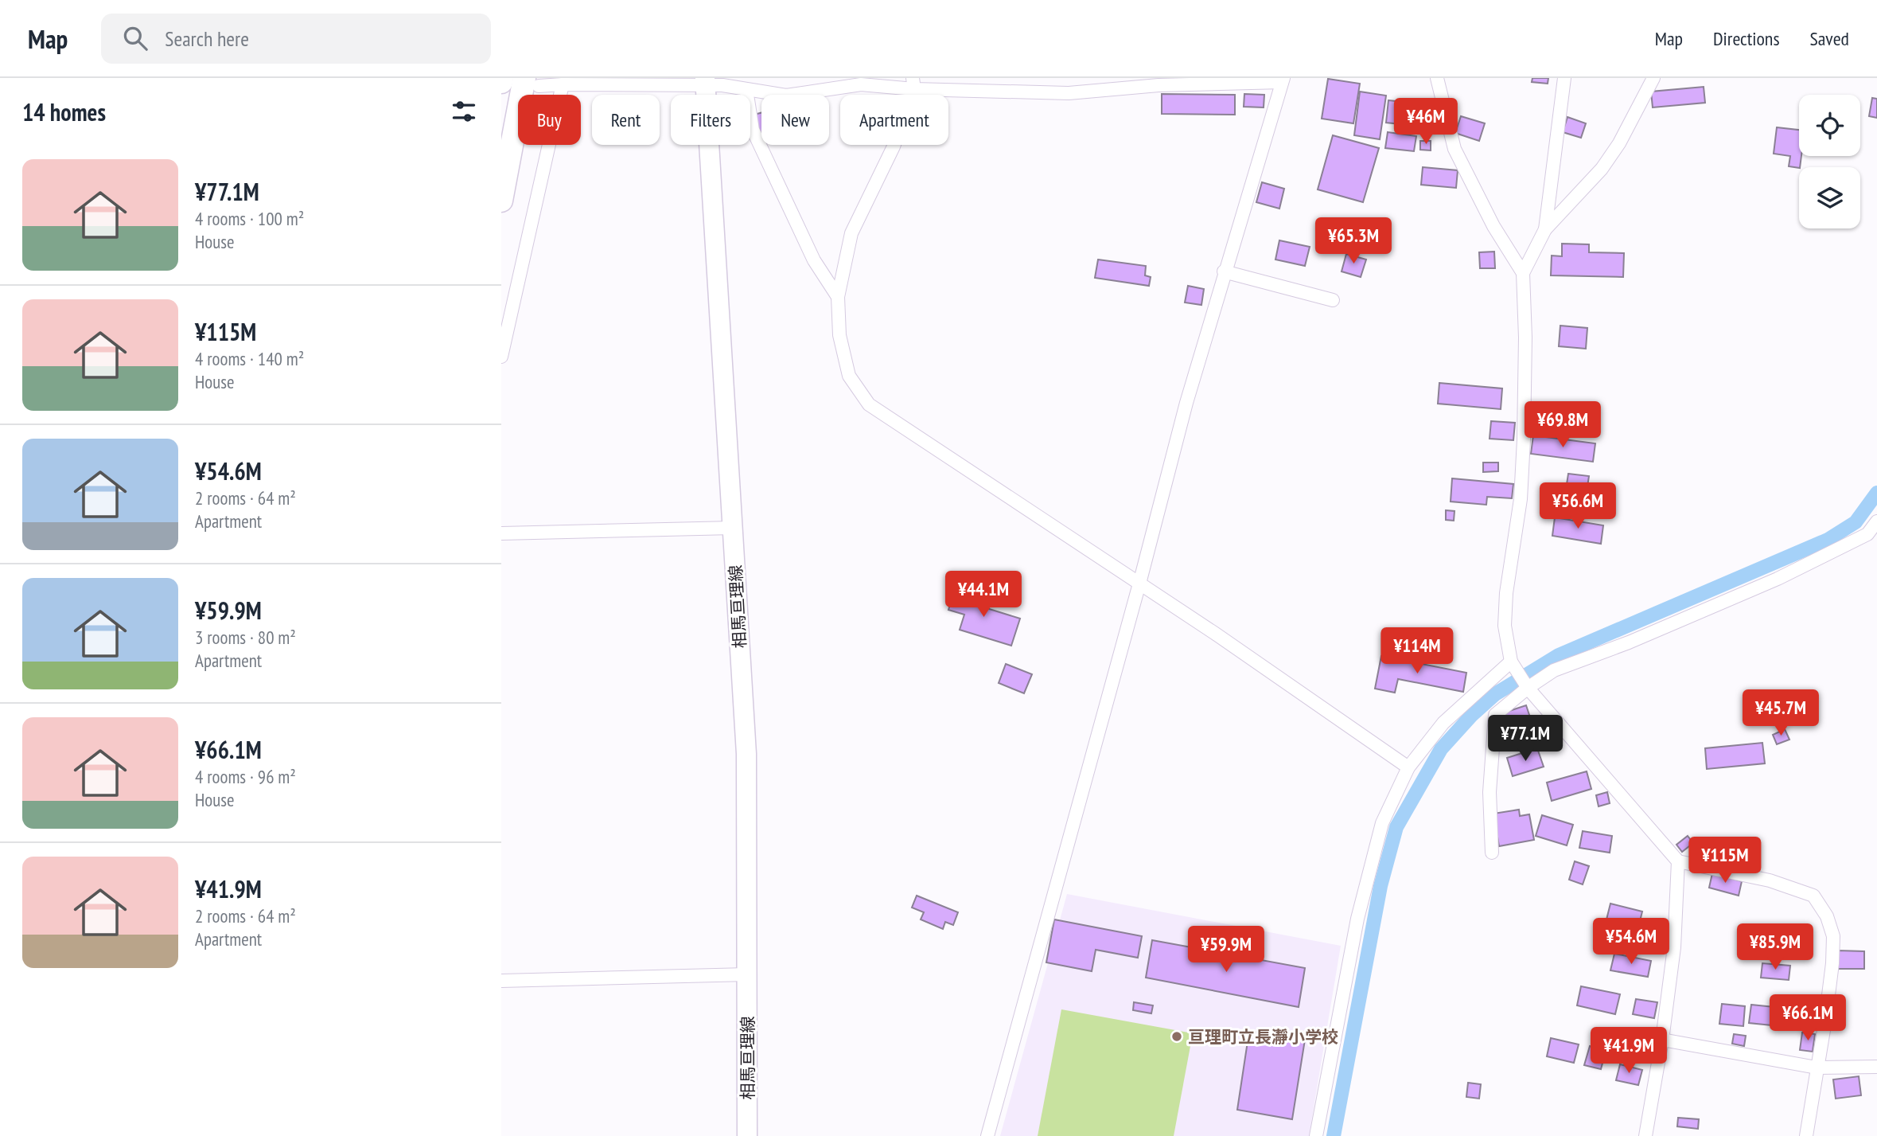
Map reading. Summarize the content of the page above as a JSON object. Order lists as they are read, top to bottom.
{
  "streets": {
    "main road": ["相馬亘理線"]
  },
  "places": ["亘理町立長瀞小学校"],
  "page": {
    "header": "Map",
    "search": "Search here",
    "nav": ["Map", "Directions", "Saved"],
    "heading": "14 homes",
    "chip": [
      "Buy",
      "Rent",
      "Filters",
      "New",
      "Apartment"
    ],
    "price": [
      "¥46M",
      "¥65.3M",
      "¥69.8M",
      "¥56.6M",
      "¥44.1M",
      "¥114M",
      "¥45.7M",
      "¥77.1M",
      "¥115M",
      "¥54.6M",
      "¥85.9M",
      "¥59.9M",
      "¥66.1M",
      "¥41.9M"
    ],
    "list": [
      {
        "name": "¥77.1M",
        "note": "4 rooms · 100 m² · House"
      },
      {
        "name": "¥115M",
        "note": "4 rooms · 140 m² · House"
      },
      {
        "name": "¥54.6M",
        "note": "2 rooms · 64 m² · Apartment"
      },
      {
        "name": "¥59.9M",
        "note": "3 rooms · 80 m² · Apartment"
      },
      {
        "name": "¥66.1M",
        "note": "4 rooms · 96 m² · House"
      },
      {
        "name": "¥41.9M",
        "note": "2 rooms · 64 m² · Apartment"
      }
    ]
  }
}
